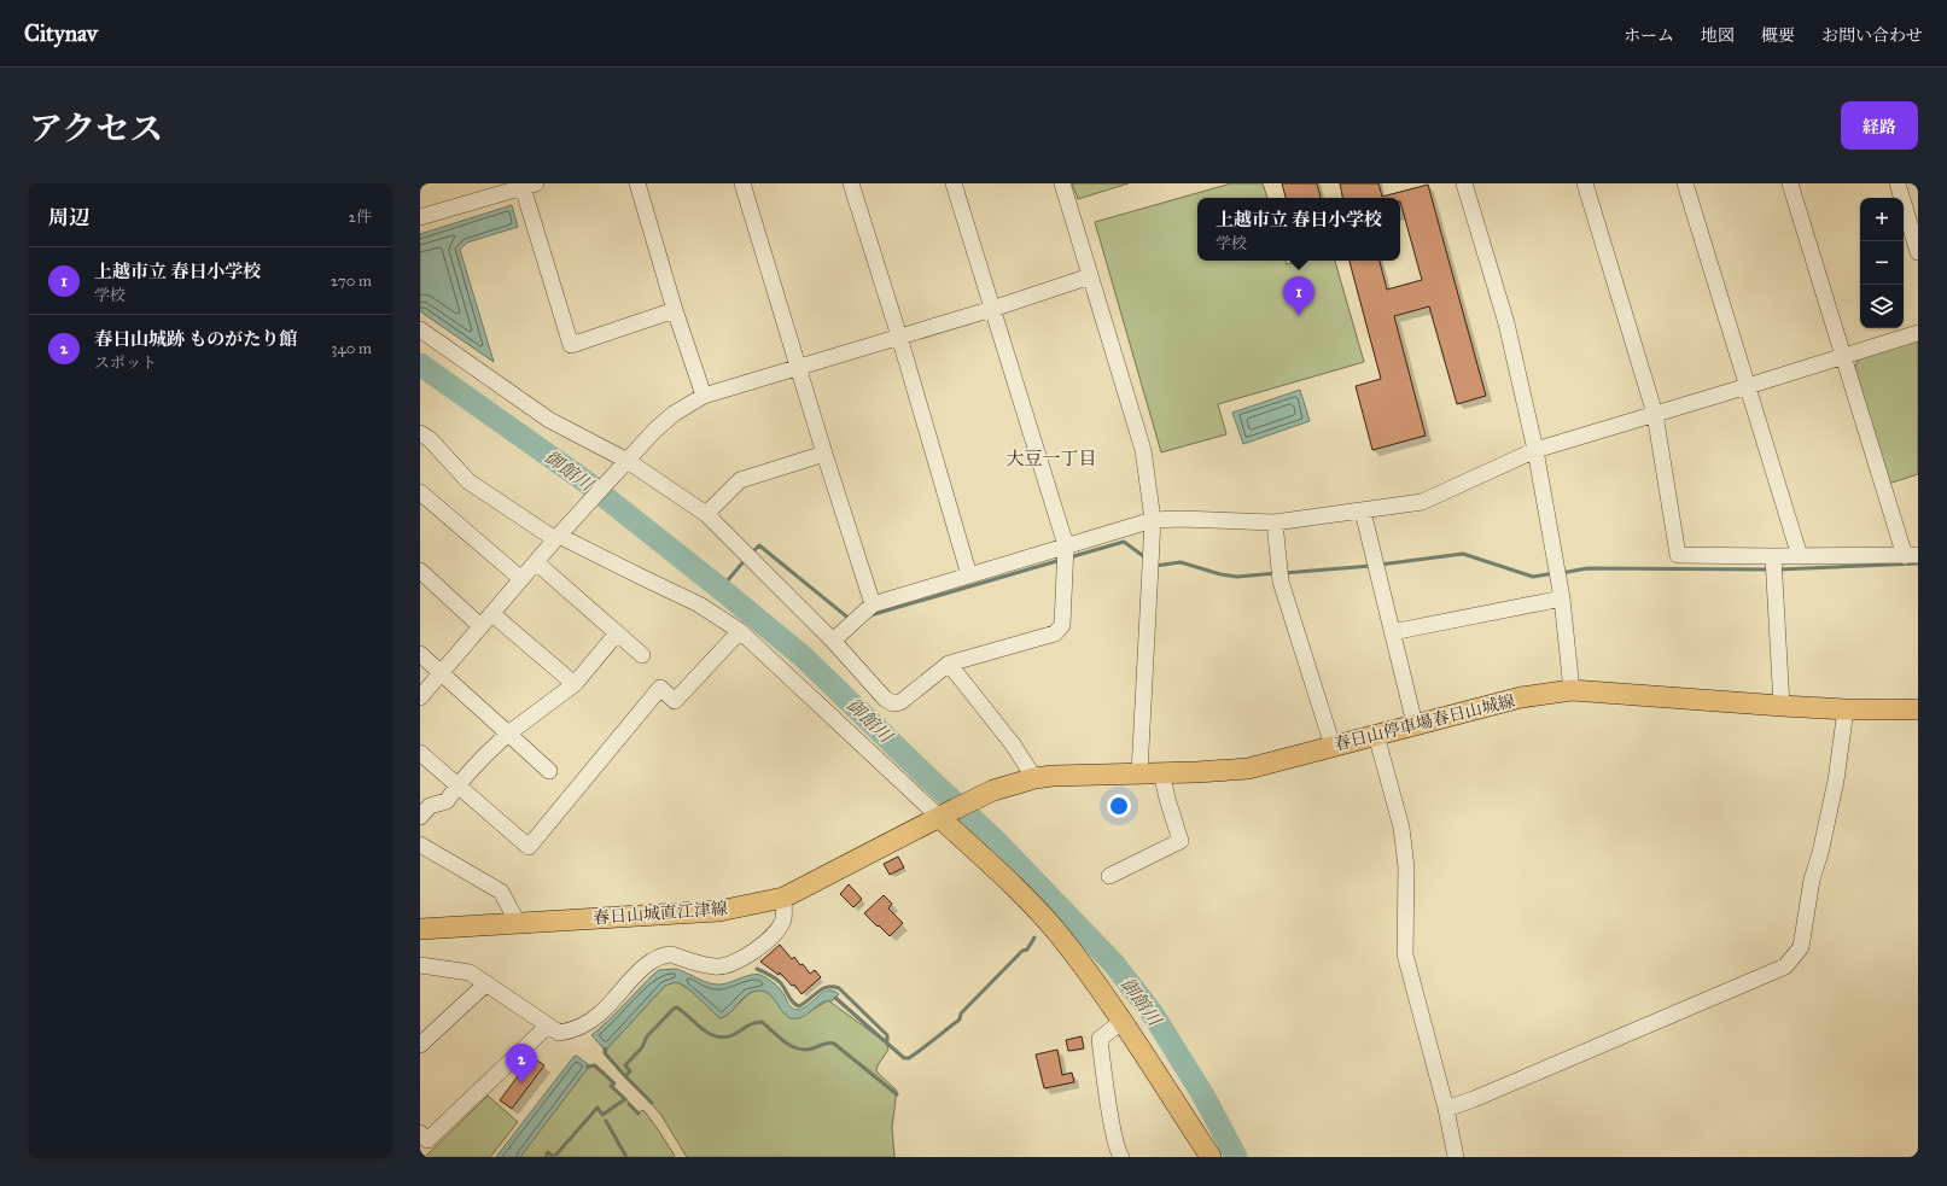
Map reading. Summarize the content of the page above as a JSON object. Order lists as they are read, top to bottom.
{
  "streets": {
    "main road": ["春日山停車場春日山城線", "春日山城直江津線"]
  },
  "crossings": [
    ["春日山停車場春日山城線", "春日山城直江津線"]
  ],
  "districts": ["大豆一丁目"],
  "water": ["御館川"],
  "page": {
    "header": "Citynav",
    "nav": [
      "ホーム",
      "地図",
      "概要",
      "お問い合わせ"
    ],
    "title": "アクセス",
    "buttons": "経路",
    "heading": ["周辺", "2件"],
    "map_buttons": ["+", "−"],
    "popup": ["上越市立 春日小学校", "学校"],
    "list": [
      {
        "mark": "1",
        "name": "上越市立 春日小学校",
        "note": "学校",
        "value": "270 m"
      },
      {
        "mark": "2",
        "name": "春日山城跡 ものがたり館",
        "note": "スポット",
        "value": "340 m"
      }
    ],
    "pins": ["1", "2"]
  }
}
